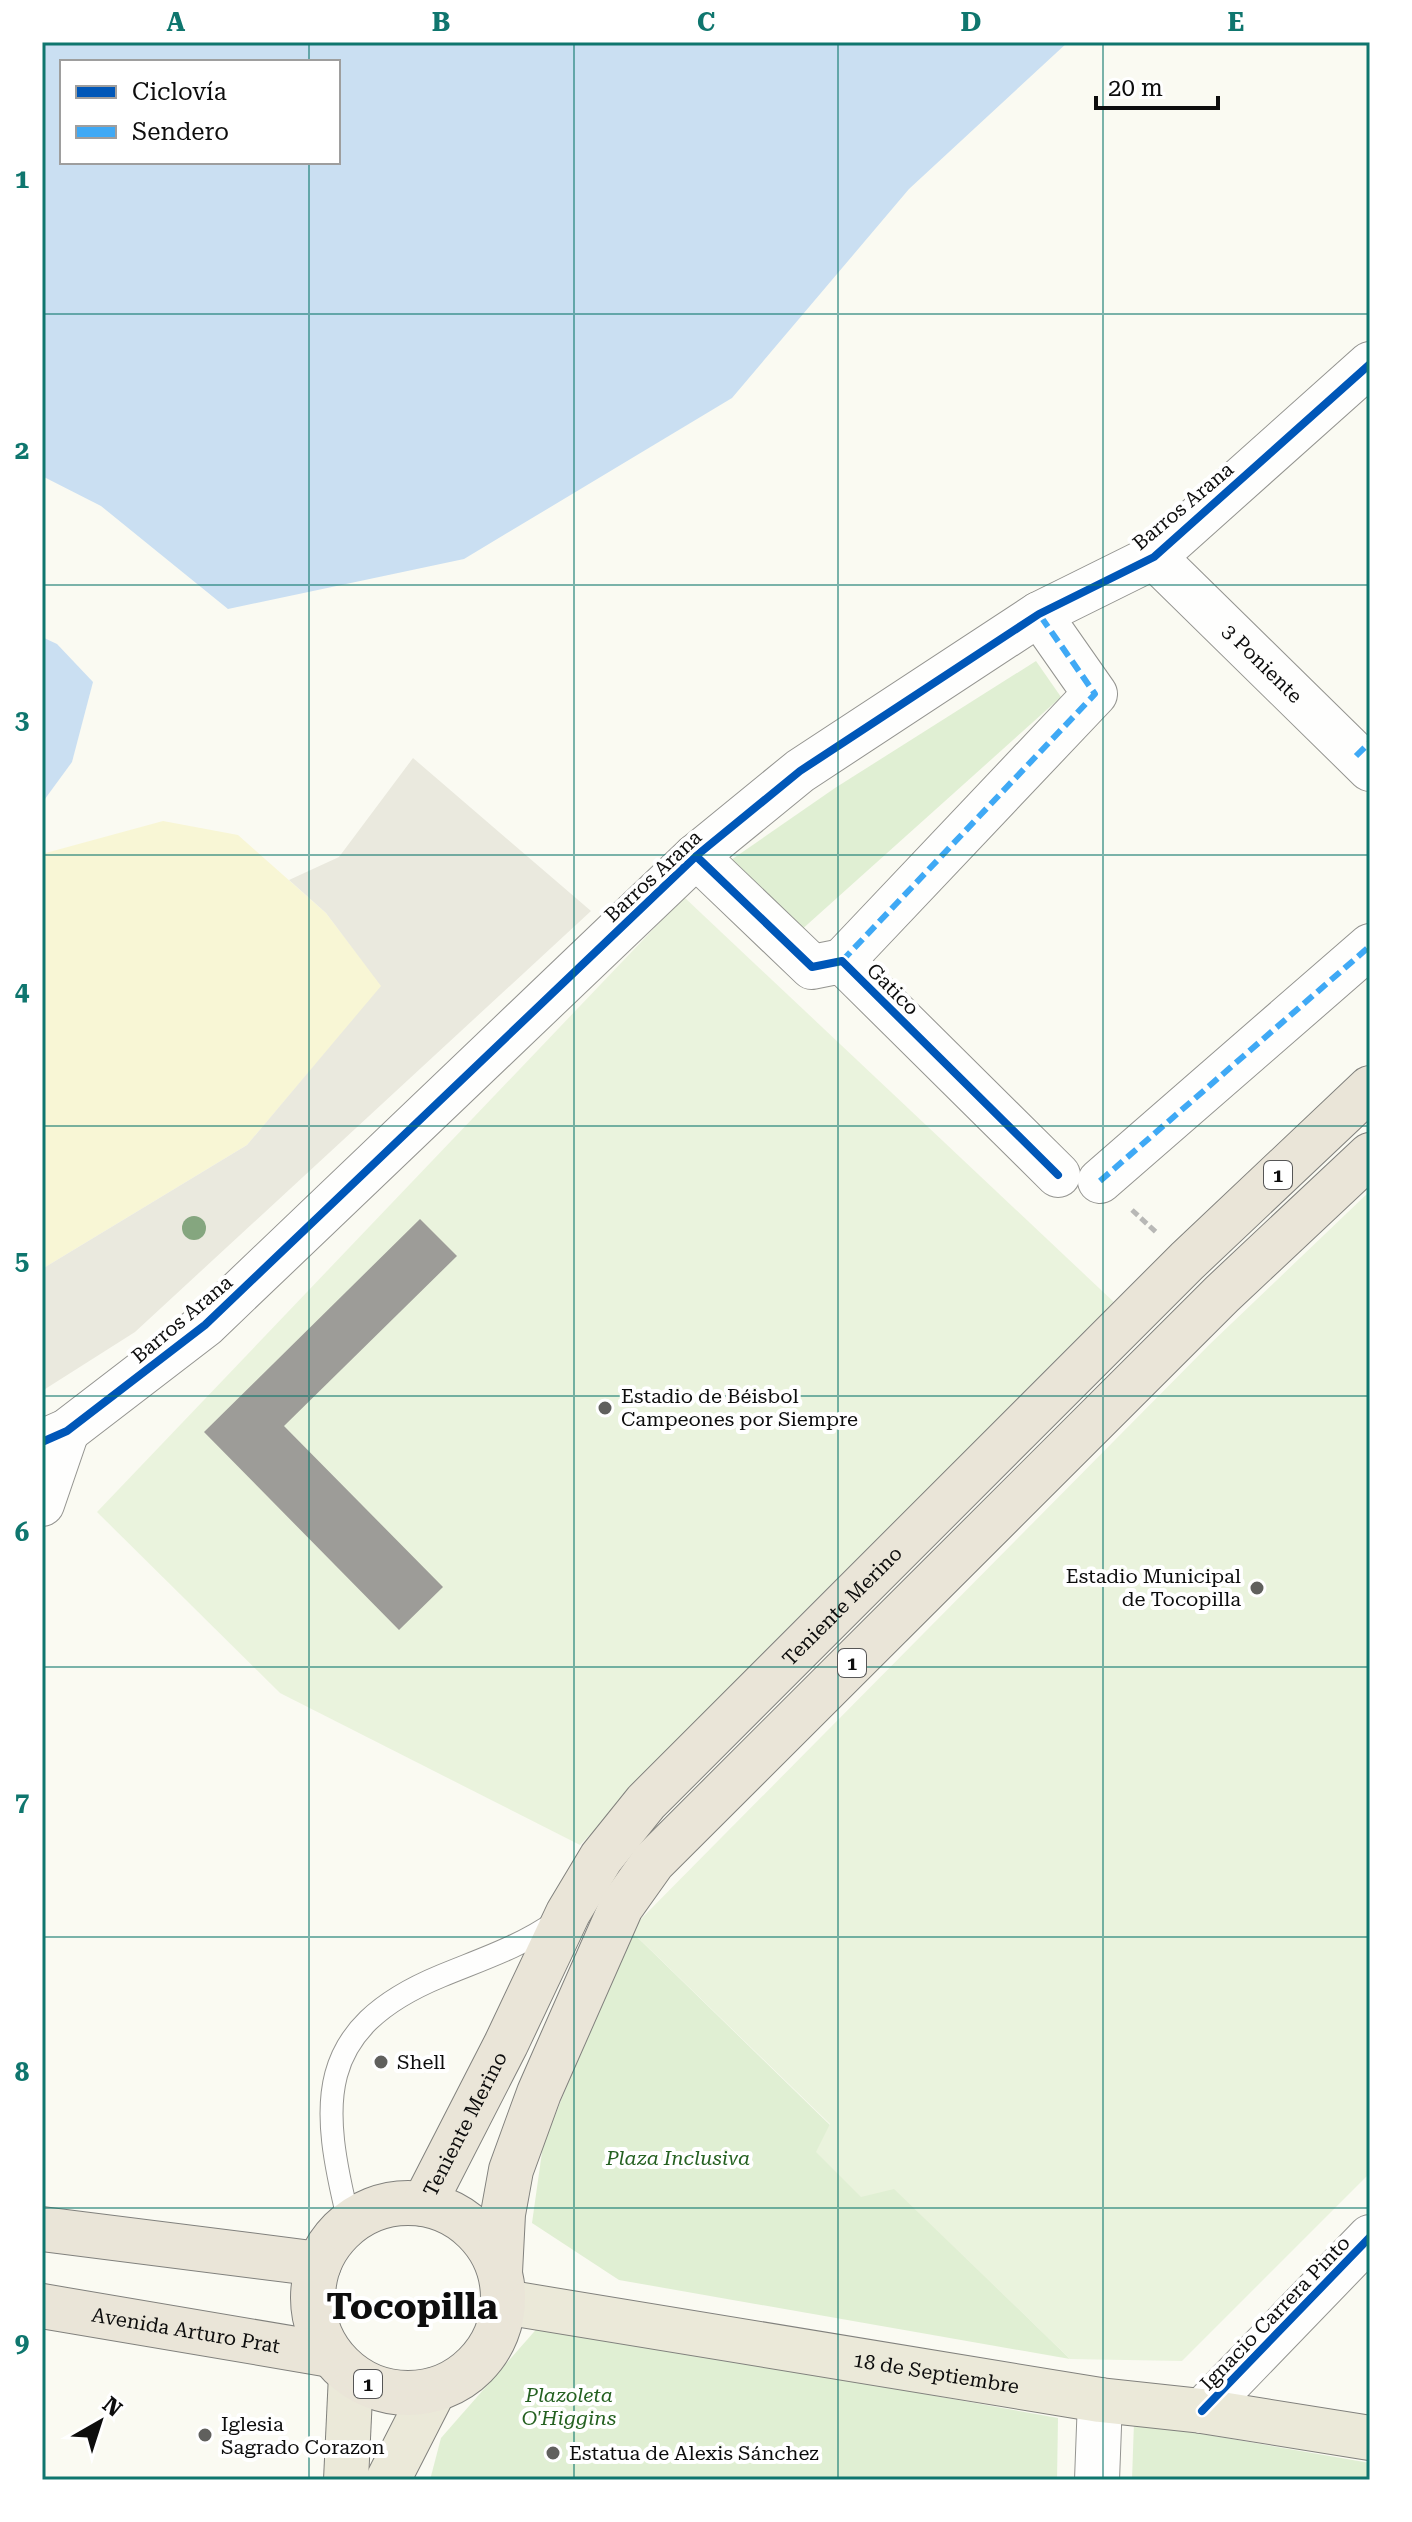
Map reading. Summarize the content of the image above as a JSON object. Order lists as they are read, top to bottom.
{
  "streets": {
    "highway": ["1", "Teniente Merino", "Avenida Arturo Prat"],
    "main road": ["18 de Septiembre"],
    "street": [
      "Barros Arana",
      "3 Poniente",
      "Gatico",
      "Ignacio Carrera Pinto"
    ]
  },
  "crossings": [
    ["Barros Arana", "3 Poniente"],
    ["Barros Arana", "Gatico"],
    ["1", "Teniente Merino"],
    ["1", "Avenida Arturo Prat"],
    ["1", "18 de Septiembre"],
    ["Teniente Merino", "Avenida Arturo Prat"],
    ["Teniente Merino", "18 de Septiembre"],
    ["Ignacio Carrera Pinto", "18 de Septiembre"],
    ["Avenida Arturo Prat", "18 de Septiembre"]
  ],
  "districts": ["Tocopilla"],
  "parks": ["Plaza Inclusiva", "Plazoleta O'Higgins"],
  "places": [
    "Estadio de Béisbol Campeones por Siempre",
    "Estadio Municipal de Tocopilla",
    "Shell",
    "Iglesia Sagrado Corazon",
    "Estatua de Alexis Sánchez"
  ],
  "legend": ["Ciclovía", "Sendero"],
  "scale_bar": "20 m",
  "north": "top right",
  "grid": {
    "columns": [
      "A",
      "B",
      "C",
      "D",
      "E"
    ],
    "rows": [
      "1",
      "2",
      "3",
      "4",
      "5",
      "6",
      "7",
      "8",
      "9"
    ]
  }
}
